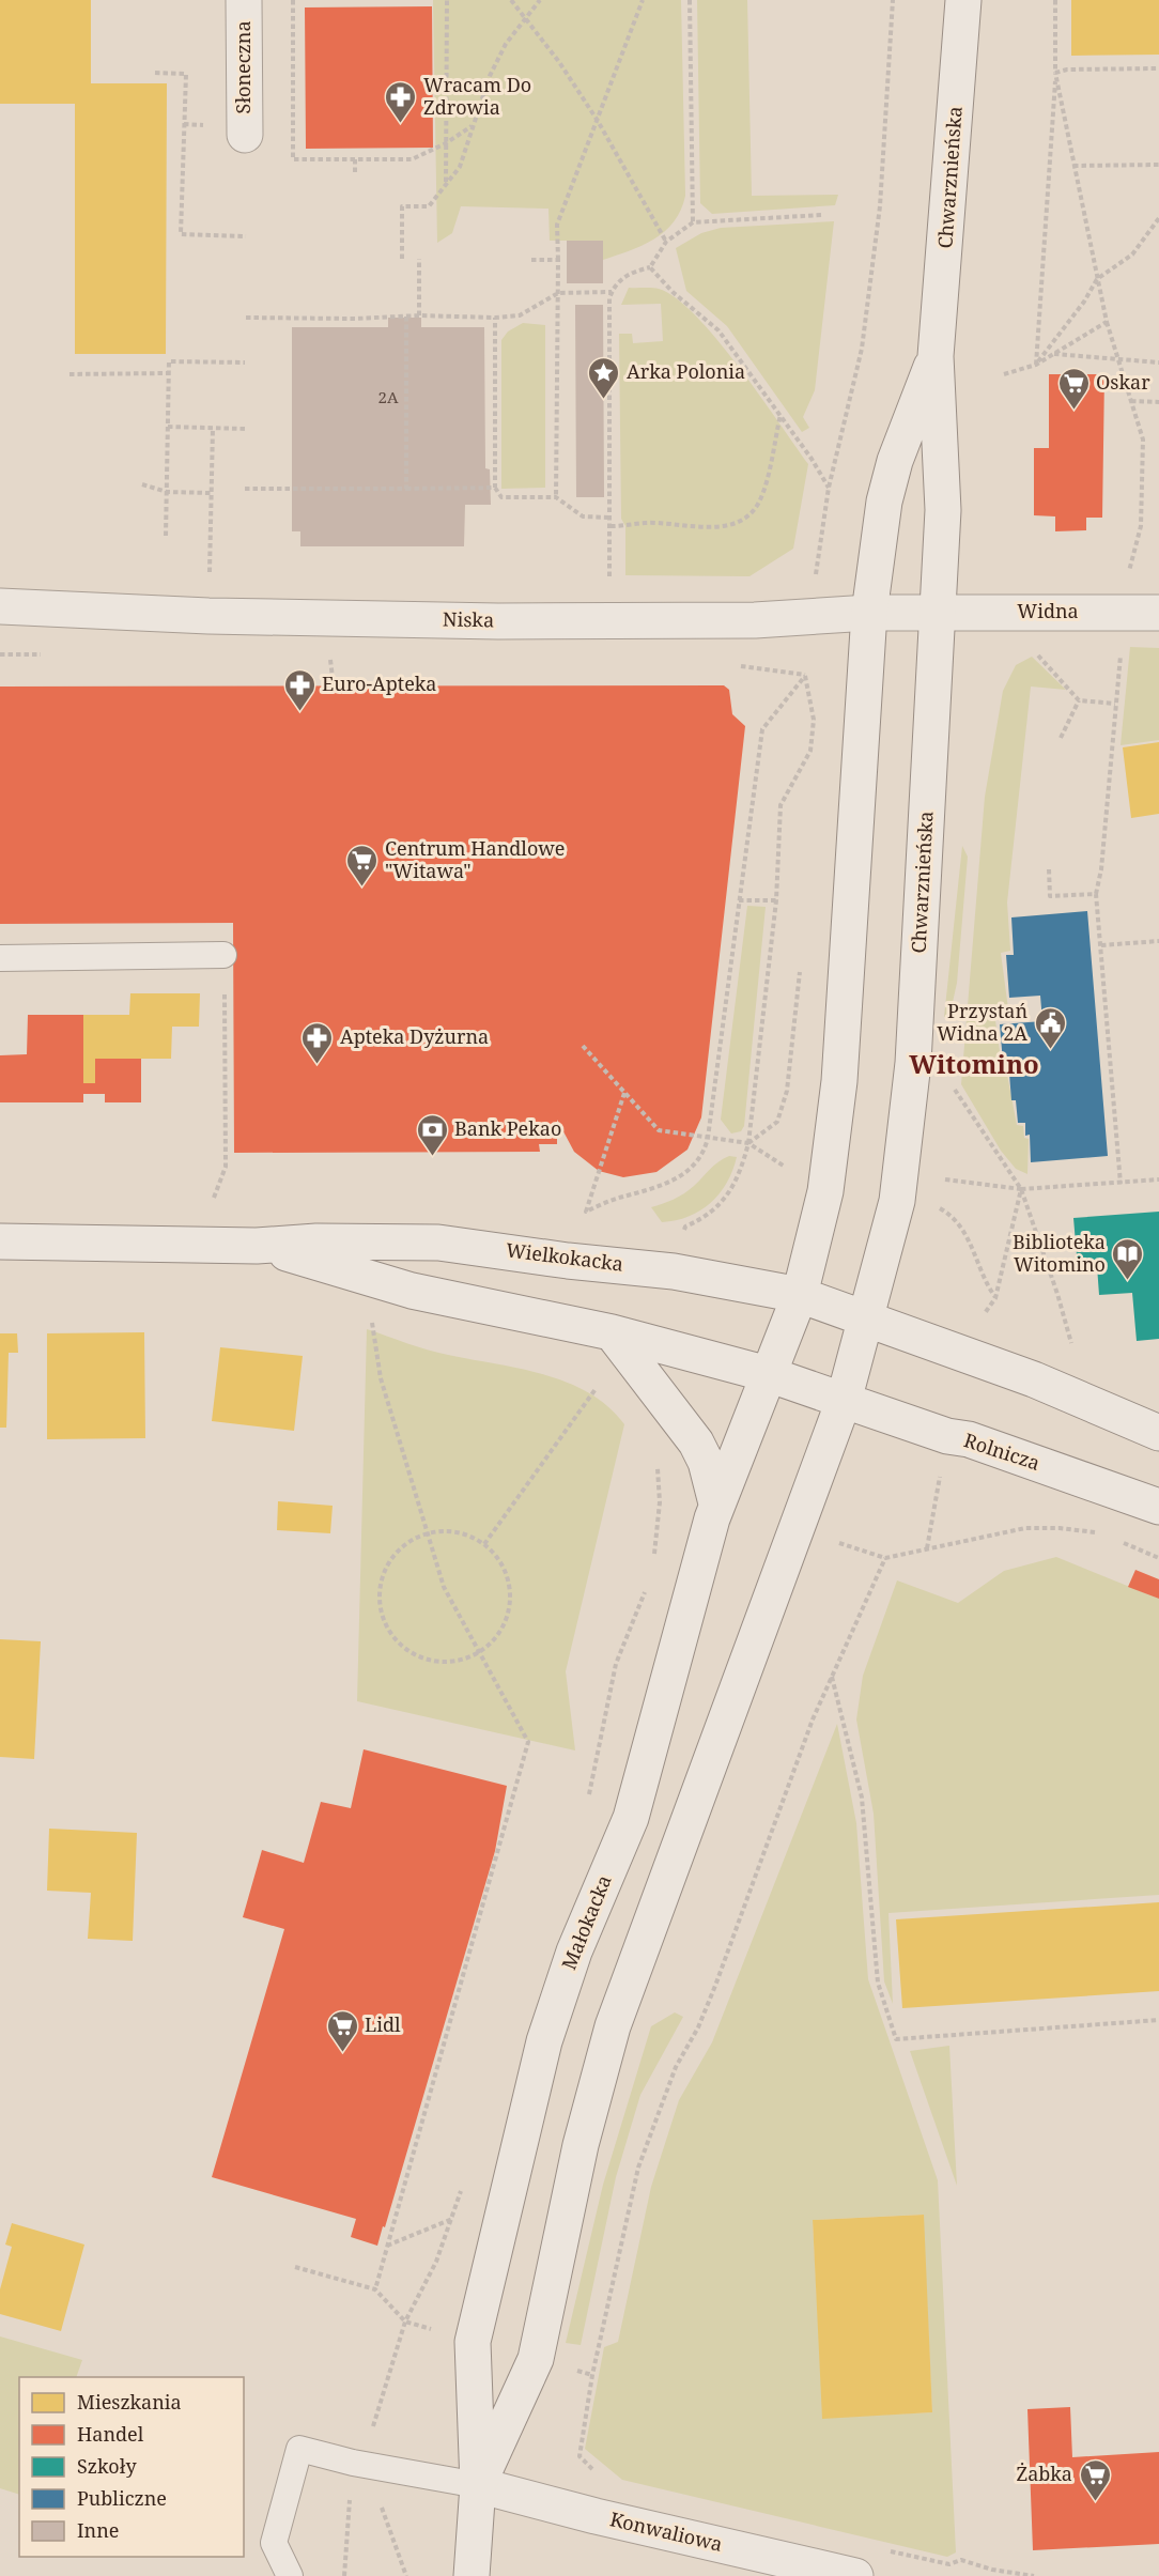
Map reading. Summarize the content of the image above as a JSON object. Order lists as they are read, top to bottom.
{
  "streets": {
    "main road": [
      "Słoneczna",
      "Chwarznieńska",
      "Widna",
      "Niska",
      "Wielkokacka",
      "Rolnicza",
      "Małokacka",
      "Konwaliowa"
    ]
  },
  "crossings": [
    ["Chwarznieńska", "Widna"],
    ["Chwarznieńska", "Niska"],
    ["Chwarznieńska", "Wielkokacka"],
    ["Chwarznieńska", "Rolnicza"],
    ["Chwarznieńska", "Małokacka"],
    ["Widna", "Niska"],
    ["Wielkokacka", "Rolnicza"],
    ["Wielkokacka", "Małokacka"],
    ["Rolnicza", "Małokacka"],
    ["Małokacka", "Konwaliowa"]
  ],
  "districts": ["Witomino"],
  "places": {
    "pharmacy": ["Wracam Do Zdrowia", "Euro-Apteka", "Apteka Dyżurna"],
    "place": ["Arka Polonia"],
    "supermarket": [
      "Oskar",
      "Centrum Handlowe \"Witawa\"",
      "Lidl",
      "Żabka"
    ],
    "public building": ["Przystań Widna 2A"],
    "bank": ["Bank Pekao"],
    "library": ["Biblioteka Witomino"]
  },
  "house_numbers": ["2A"],
  "legend": [
    "Mieszkania",
    "Handel",
    "Szkoły",
    "Publiczne",
    "Inne"
  ]
}
